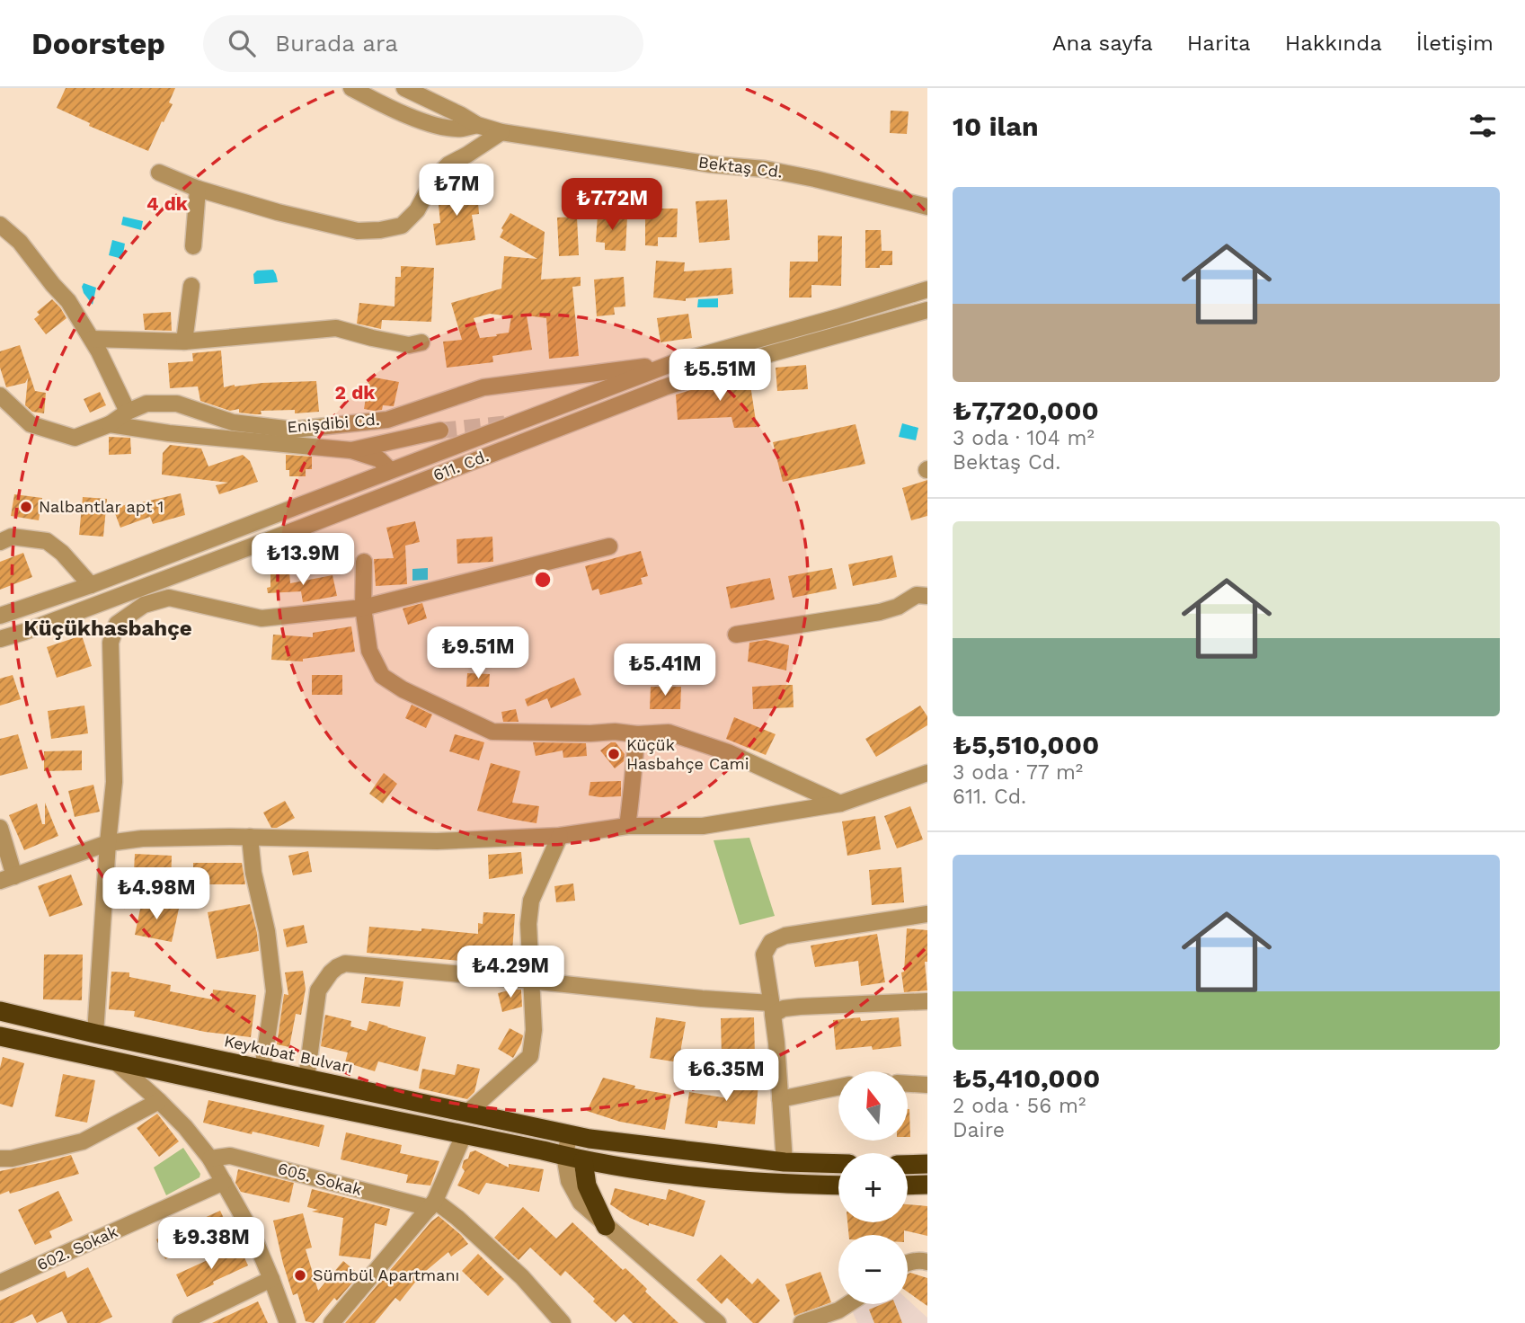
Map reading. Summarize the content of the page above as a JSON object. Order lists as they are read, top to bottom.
{
  "streets": {
    "highway": ["Keykubat Bulvarı"],
    "street": [
      "Bektaş Cd.",
      "Enişdibi Cd.",
      "611. Cd.",
      "605. Sokak",
      "602. Sokak"
    ]
  },
  "crossings": [
    ["Enişdibi Cd.", "611. Cd."]
  ],
  "districts": ["Küçükhasbahçe"],
  "places": ["Nalbantlar apt 1", "Küçük Hasbahçe Cami", "Sümbül Apartmanı"],
  "north": "top",
  "page": {
    "header": "Doorstep",
    "search": "Burada ara",
    "nav": [
      "Ana sayfa",
      "Harita",
      "Hakkında",
      "İletişim"
    ],
    "heading": "10 ilan",
    "price": [
      "₺7M",
      "₺7.72M",
      "₺5.51M",
      "₺13.9M",
      "₺9.51M",
      "₺5.41M",
      "₺4.98M",
      "₺4.29M",
      "₺6.35M",
      "₺9.38M"
    ],
    "list": [
      {
        "name": "₺7,720,000",
        "note": "3 oda · 104 m² · Bektaş Cd."
      },
      {
        "name": "₺5,510,000",
        "note": "3 oda · 77 m² · 611. Cd."
      },
      {
        "name": "₺5,410,000",
        "note": "2 oda · 56 m² · Daire"
      }
    ],
    "map_buttons": ["+", "−"]
  },
  "rings": ["4 dk", "2 dk"]
}
